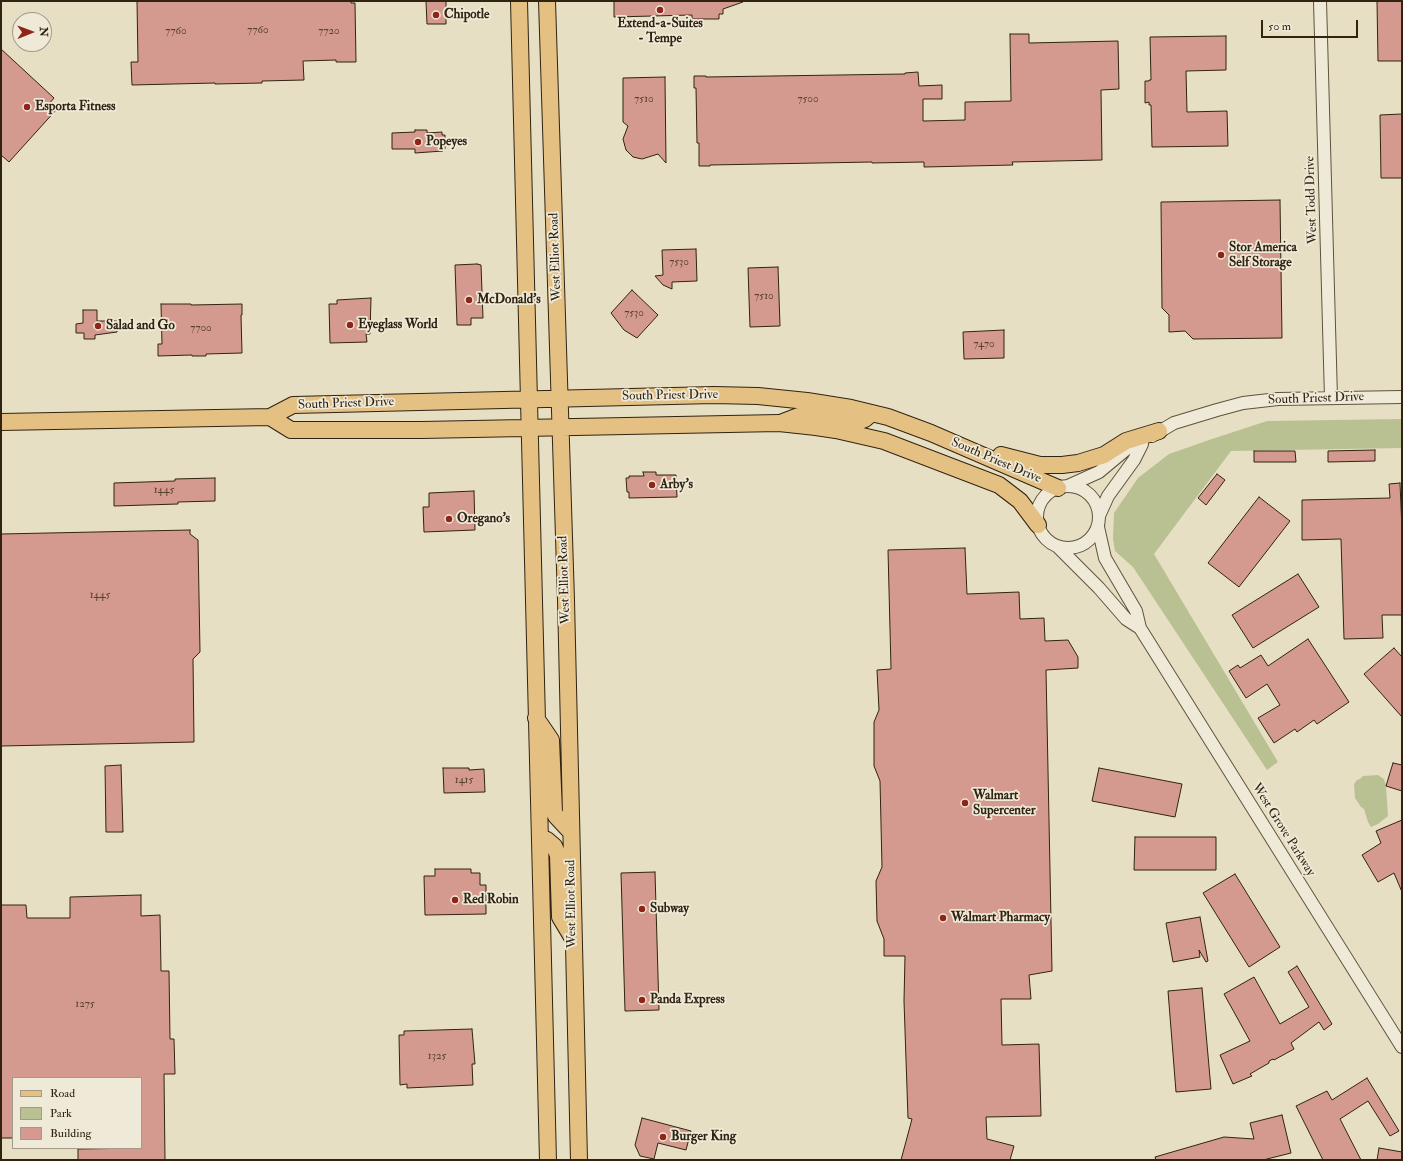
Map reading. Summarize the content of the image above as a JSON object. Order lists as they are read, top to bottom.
{
  "streets": {
    "main road": ["West Elliot Road", "South Priest Drive"],
    "street": ["West Todd Drive", "West Grove Parkway"]
  },
  "crossings": [
    ["West Todd Drive", "South Priest Drive"],
    ["West Elliot Road", "South Priest Drive"],
    ["South Priest Drive", "West Grove Parkway"]
  ],
  "places": [
    "Extend-a-Suites - Tempe",
    "Chipotle",
    "Esporta Fitness",
    "Popeyes",
    "Stor America Self Storage",
    "McDonald's",
    "Eyeglass World",
    "Salad and Go",
    "Arby's",
    "Oregano's",
    "Walmart Supercenter",
    "Red Robin",
    "Subway",
    "Walmart Pharmacy",
    "Panda Express",
    "Burger King"
  ],
  "house_numbers": [
    "7760",
    "7760",
    "7720",
    "7510",
    "7500",
    "7530",
    "7510",
    "7530",
    "7700",
    "7470",
    "1445",
    "1445",
    "1415",
    "1275",
    "1325"
  ],
  "legend": ["Road", "Park", "Building"],
  "scale_bar": "50 m",
  "north": "right"
}
